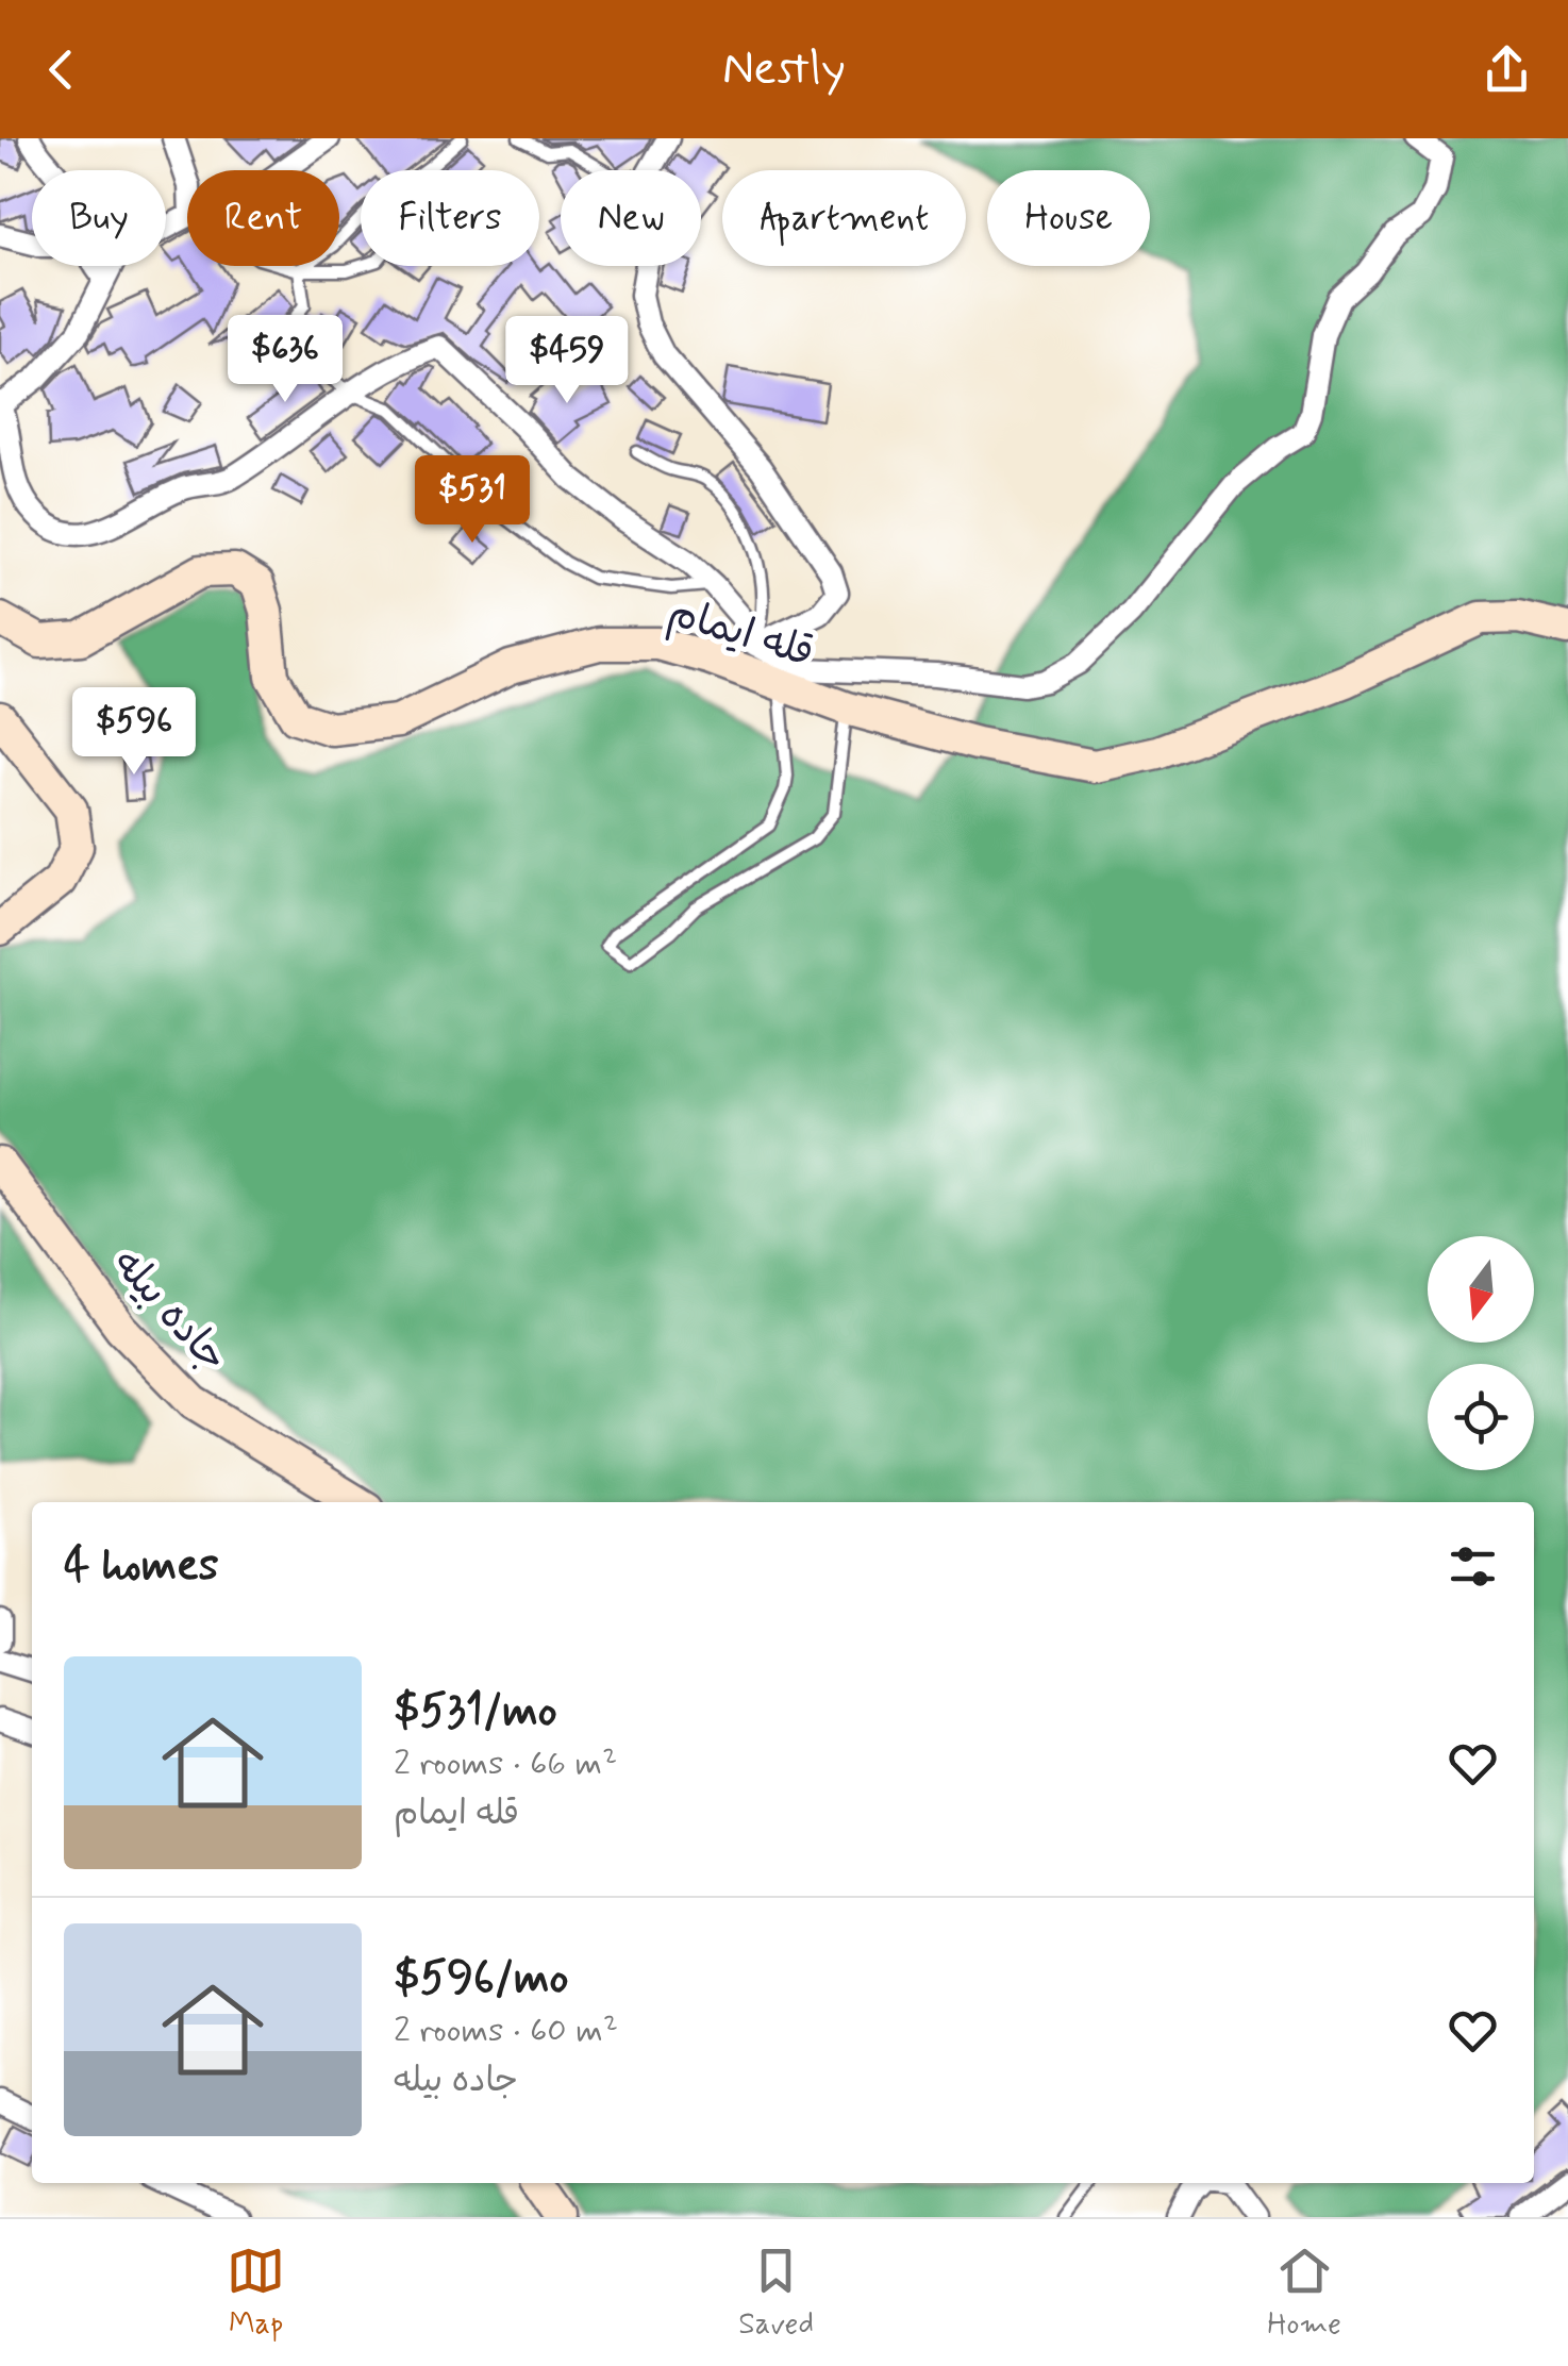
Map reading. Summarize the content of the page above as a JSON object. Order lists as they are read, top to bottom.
{
  "streets": {
    "street": ["قله ایمام", "جاده بیله"]
  },
  "north": "bottom",
  "page": {
    "header": "Nestly",
    "chip": [
      "Buy",
      "Rent",
      "Filters",
      "New",
      "Apartment",
      "House"
    ],
    "price": [
      "$636",
      "$459",
      "$531",
      "$596"
    ],
    "heading": "4 homes",
    "list": [
      {
        "name": "$531/mo",
        "note": "2 rooms · 66 m² · قله ایمام"
      },
      {
        "name": "$596/mo",
        "note": "2 rooms · 60 m² · جاده بیله"
      }
    ],
    "tabs": ["Map", "Saved", "Home"]
  }
}
